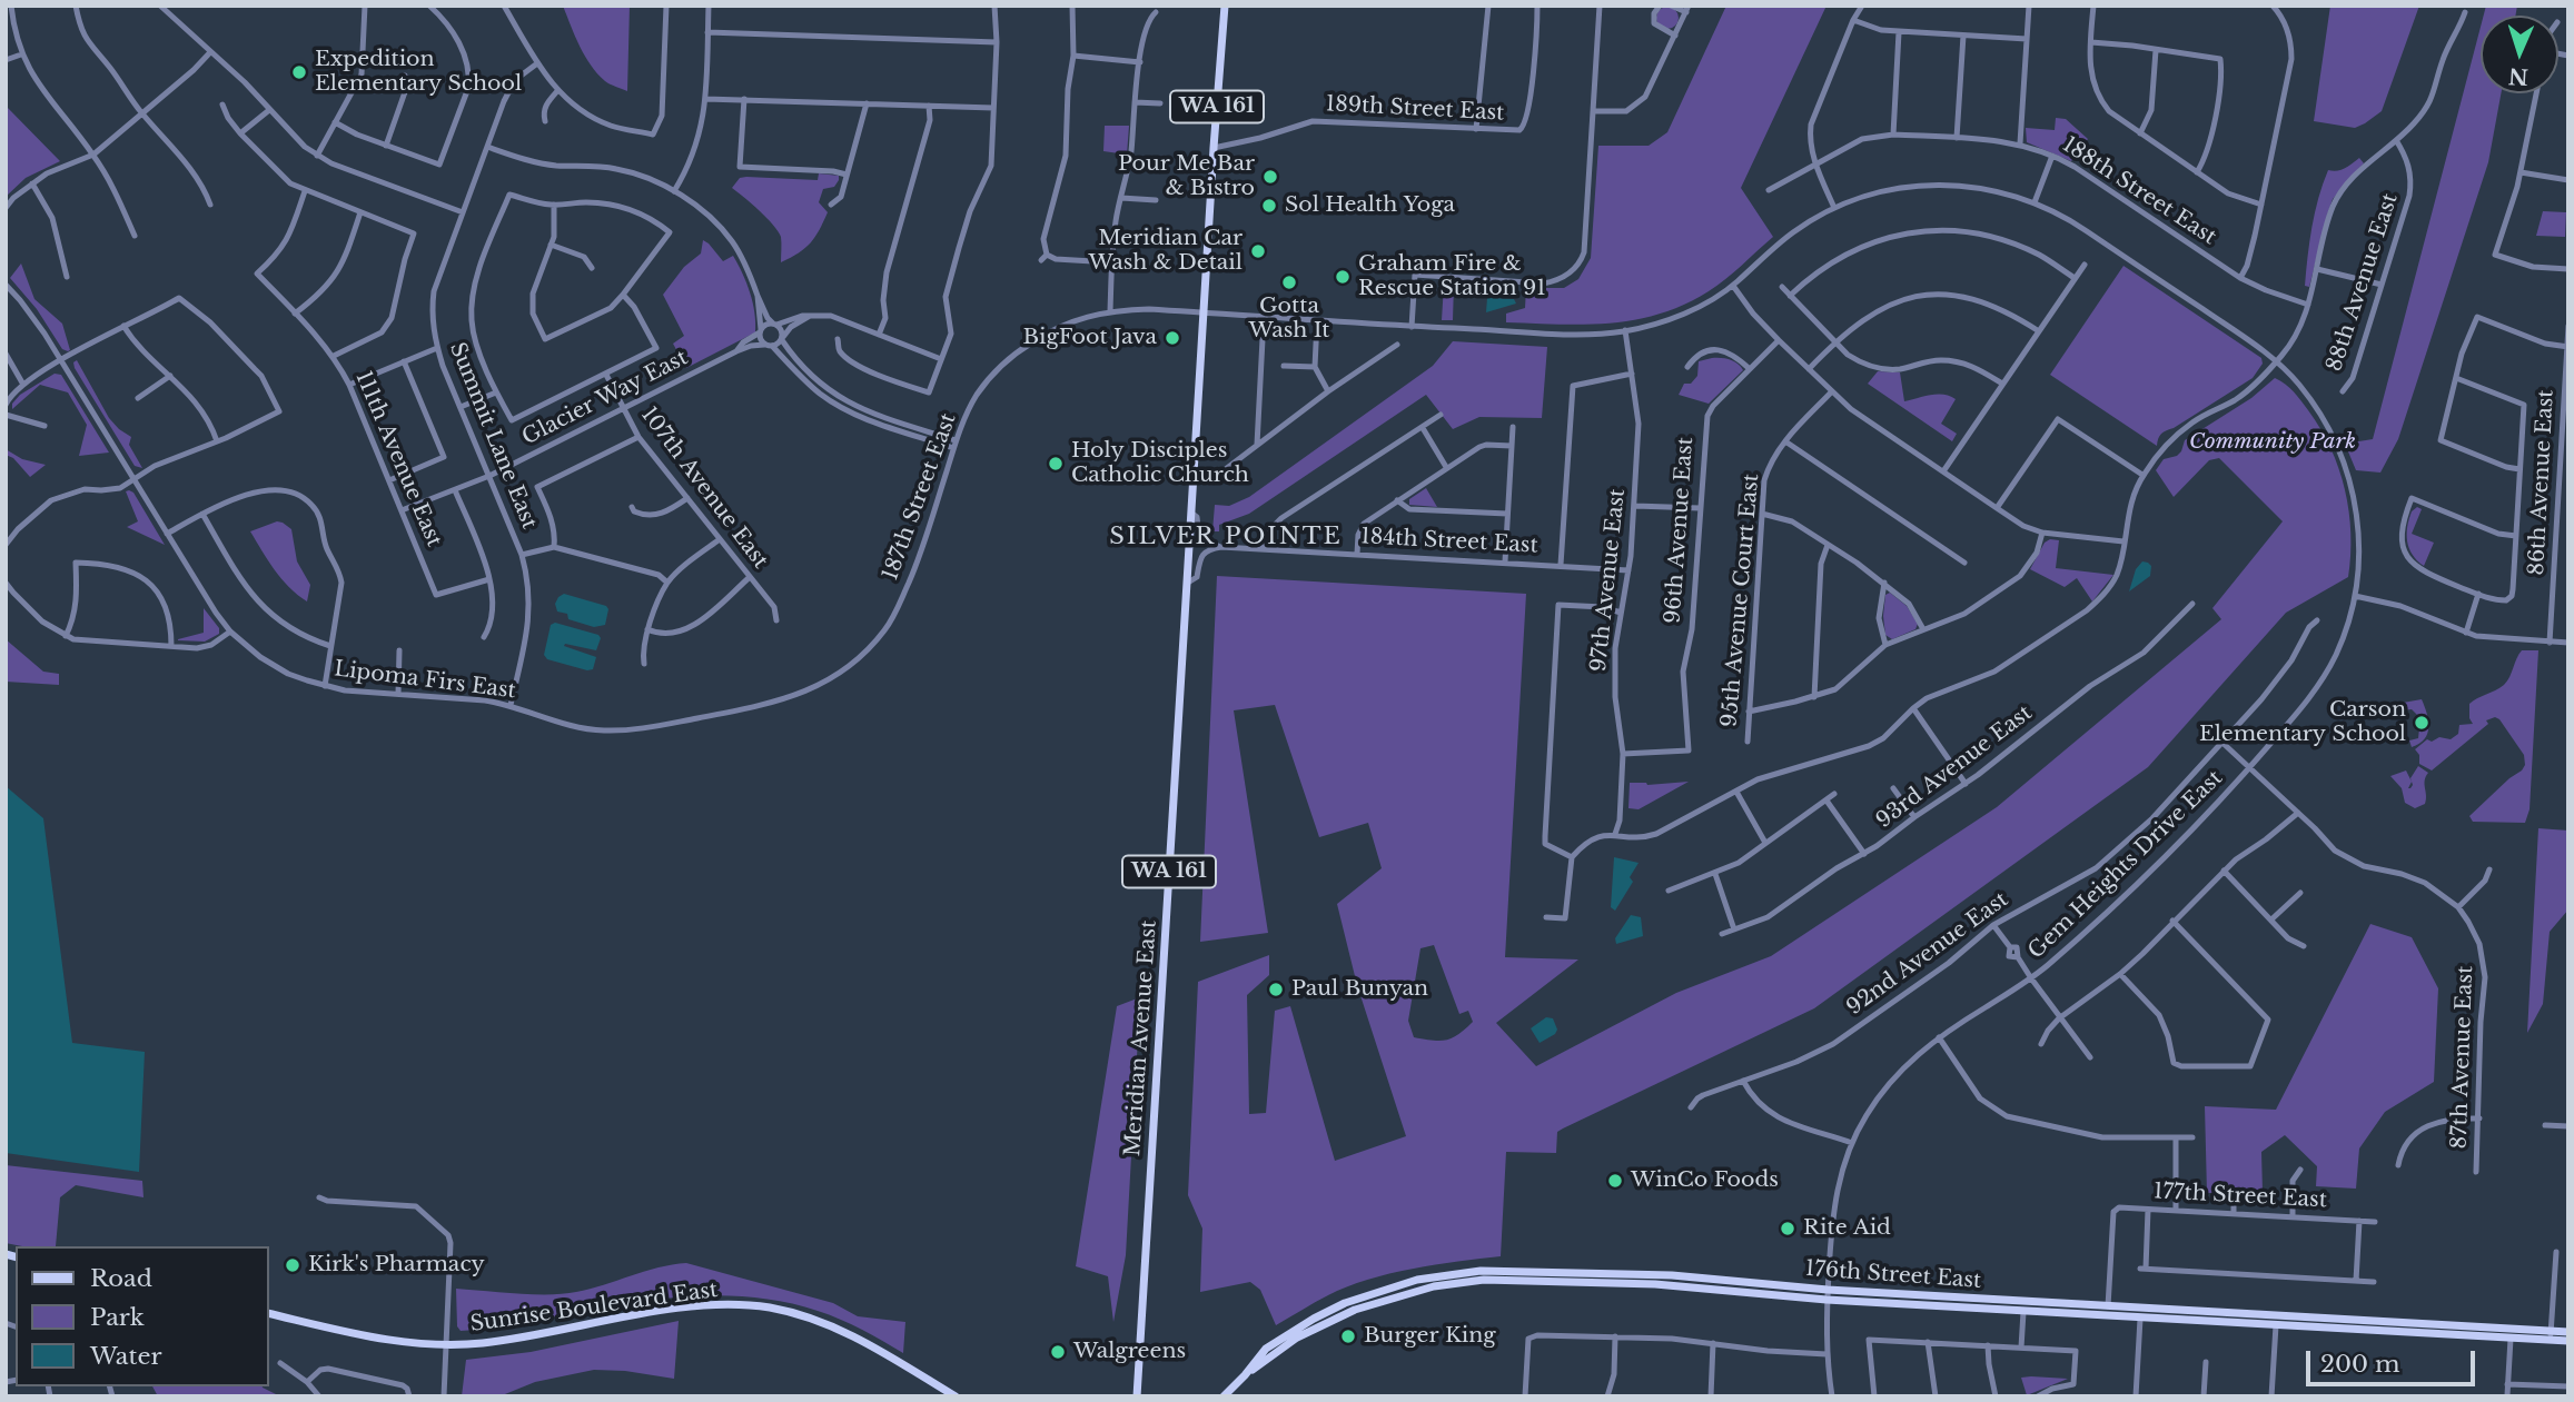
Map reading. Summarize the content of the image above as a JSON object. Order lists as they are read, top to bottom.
{
  "streets": {
    "main road": [
      "WA 161",
      "Meridian Avenue East",
      "176th Street East",
      "Sunrise Boulevard East"
    ],
    "street": [
      "189th Street East",
      "188th Street East",
      "88th Avenue East",
      "Glacier Way East",
      "Summit Lane East",
      "111th Avenue East",
      "86th Avenue East",
      "107th Avenue East",
      "187th Street East",
      "96th Avenue East",
      "184th Street East",
      "97th Avenue East",
      "95th Avenue Court East",
      "Lipoma Firs East",
      "93rd Avenue East",
      "Gem Heights Drive East",
      "92nd Avenue East",
      "87th Avenue East",
      "177th Street East"
    ]
  },
  "crossings": [
    ["WA 161", "189th Street East"],
    ["WA 161", "187th Street East"],
    ["WA 161", "Meridian Avenue East"],
    ["Glacier Way East", "Summit Lane East"],
    ["Glacier Way East", "111th Avenue East"],
    ["Glacier Way East", "107th Avenue East"],
    ["Summit Lane East", "Lipoma Firs East"],
    ["187th Street East", "Lipoma Firs East"],
    ["187th Street East", "Gem Heights Drive East"],
    ["96th Avenue East", "97th Avenue East"],
    ["184th Street East", "97th Avenue East"],
    ["97th Avenue East", "Gem Heights Drive East"],
    ["Gem Heights Drive East", "176th Street East"]
  ],
  "districts": ["SILVER POINTE"],
  "parks": ["Community Park"],
  "places": [
    "Expedition Elementary School",
    "Pour Me Bar & Bistro",
    "Sol Health Yoga",
    "Meridian Car Wash & Detail",
    "Graham Fire & Rescue Station 91",
    "Gotta Wash It",
    "BigFoot Java",
    "Holy Disciples Catholic Church",
    "Carson Elementary School",
    "Paul Bunyan",
    "WinCo Foods",
    "Rite Aid",
    "Kirk's Pharmacy",
    "Burger King",
    "Walgreens"
  ],
  "legend": ["Road", "Park", "Water"],
  "scale_bar": "200 m",
  "north": "bottom"
}
